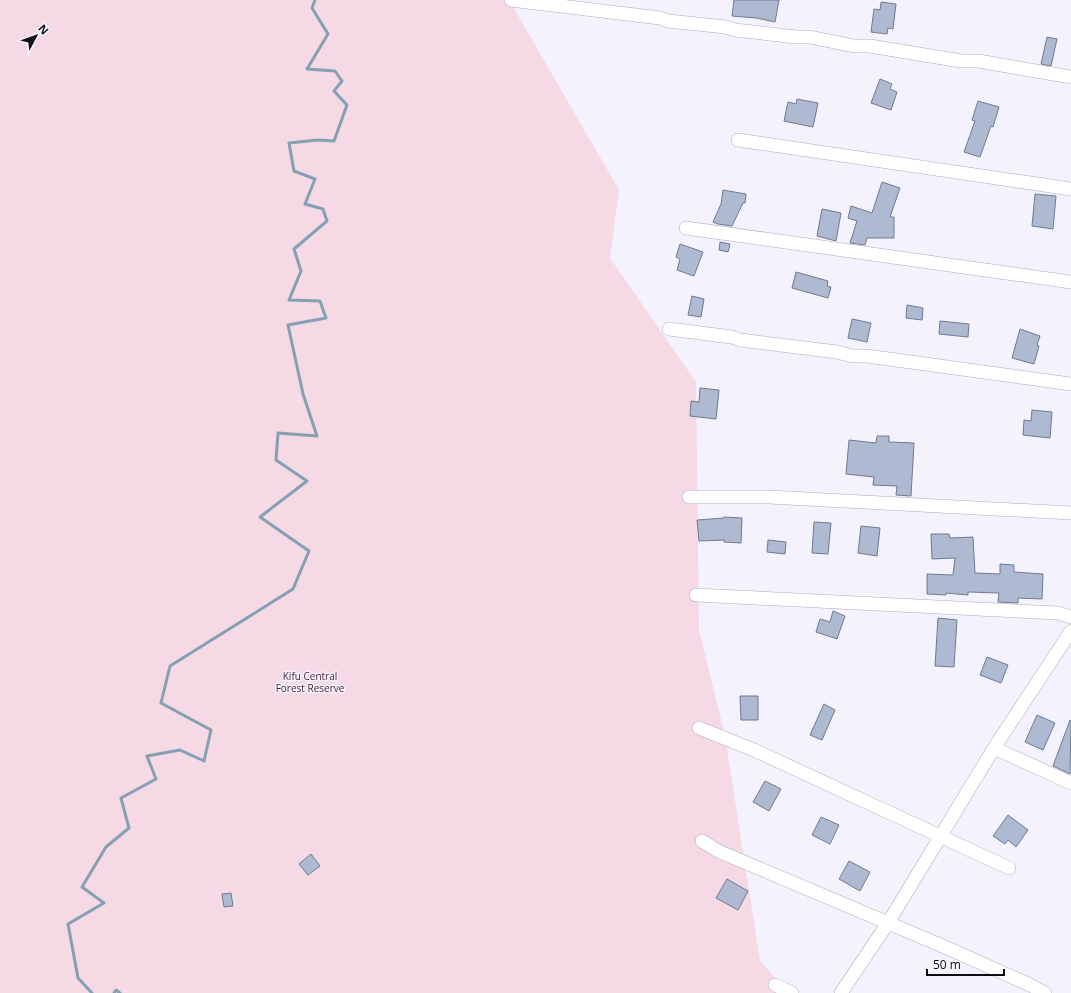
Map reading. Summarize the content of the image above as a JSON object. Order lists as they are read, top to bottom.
{
  "parks": ["Kifu Central Forest Reserve"],
  "scale_bar": "50 m",
  "north": "top right"
}
